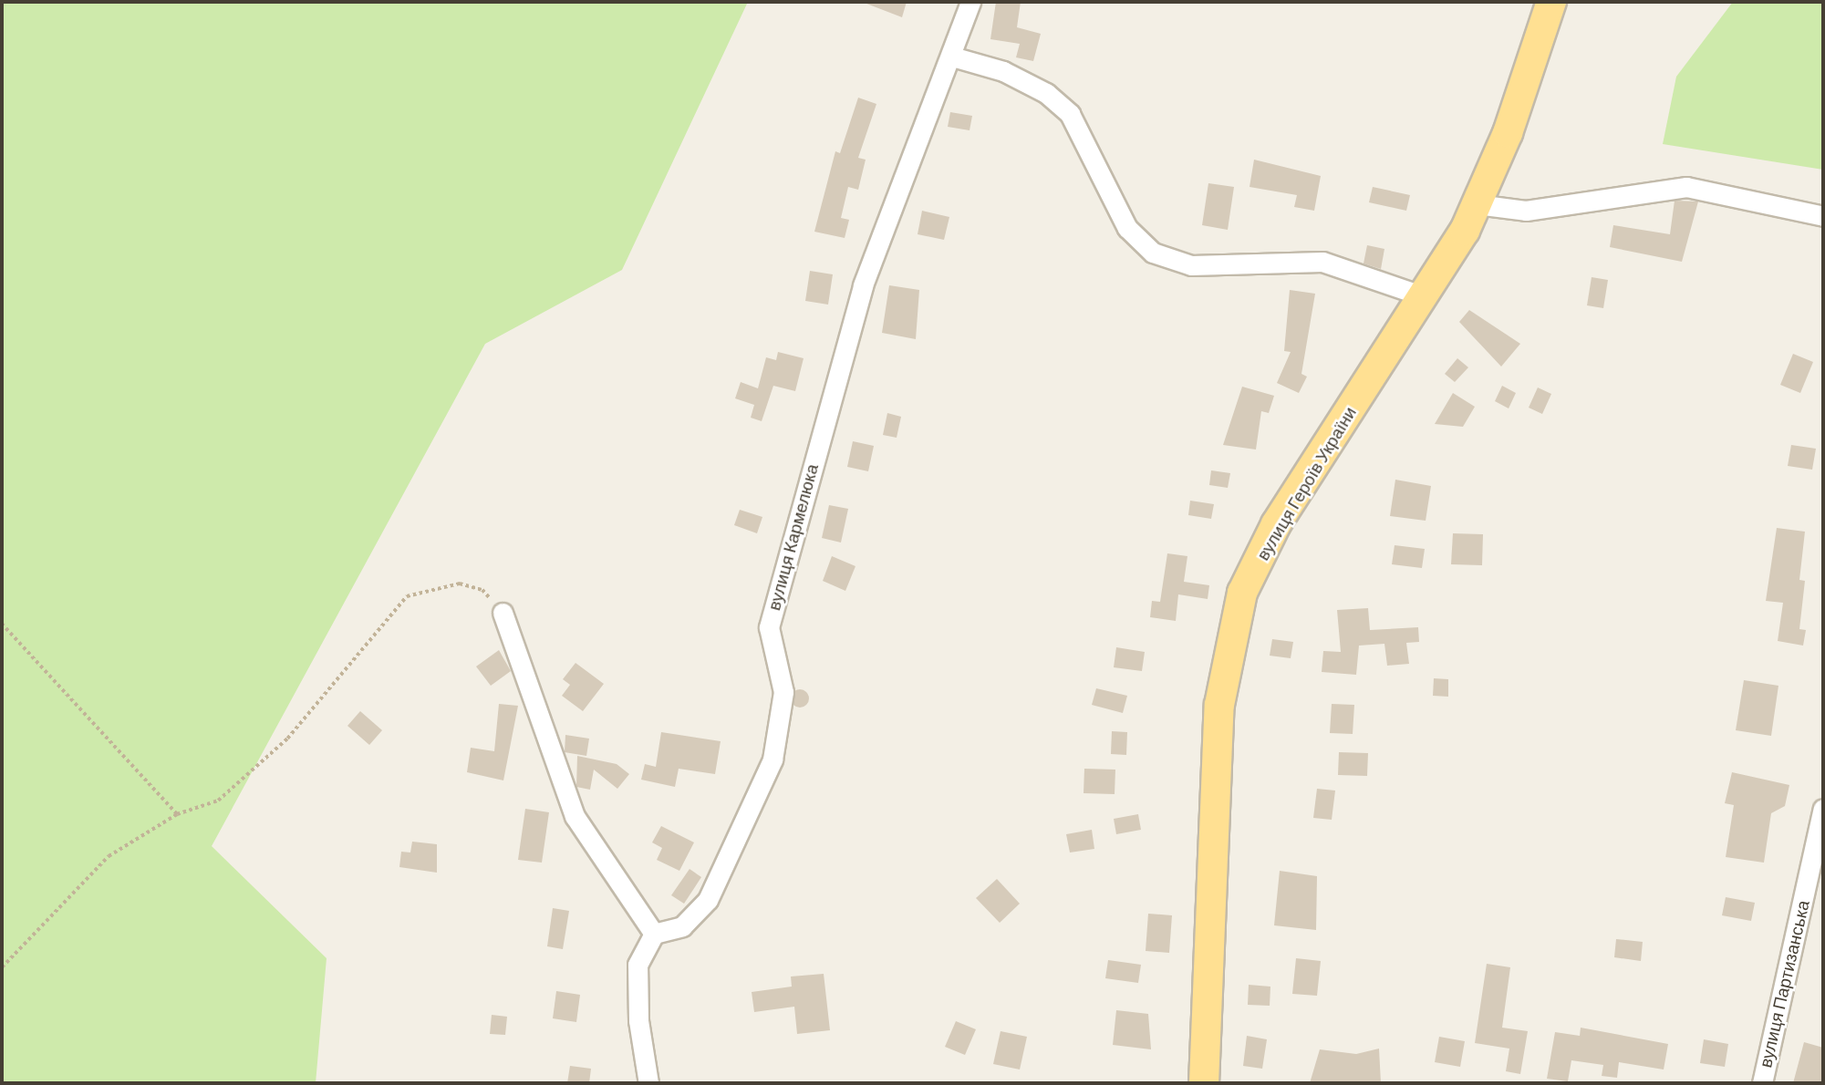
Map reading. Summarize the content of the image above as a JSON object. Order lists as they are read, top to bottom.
{
  "streets": {
    "main road": ["вулиця Героїв України"],
    "street": ["вулиця Кармелюка", "вулиця Партизанська"]
  }
}
